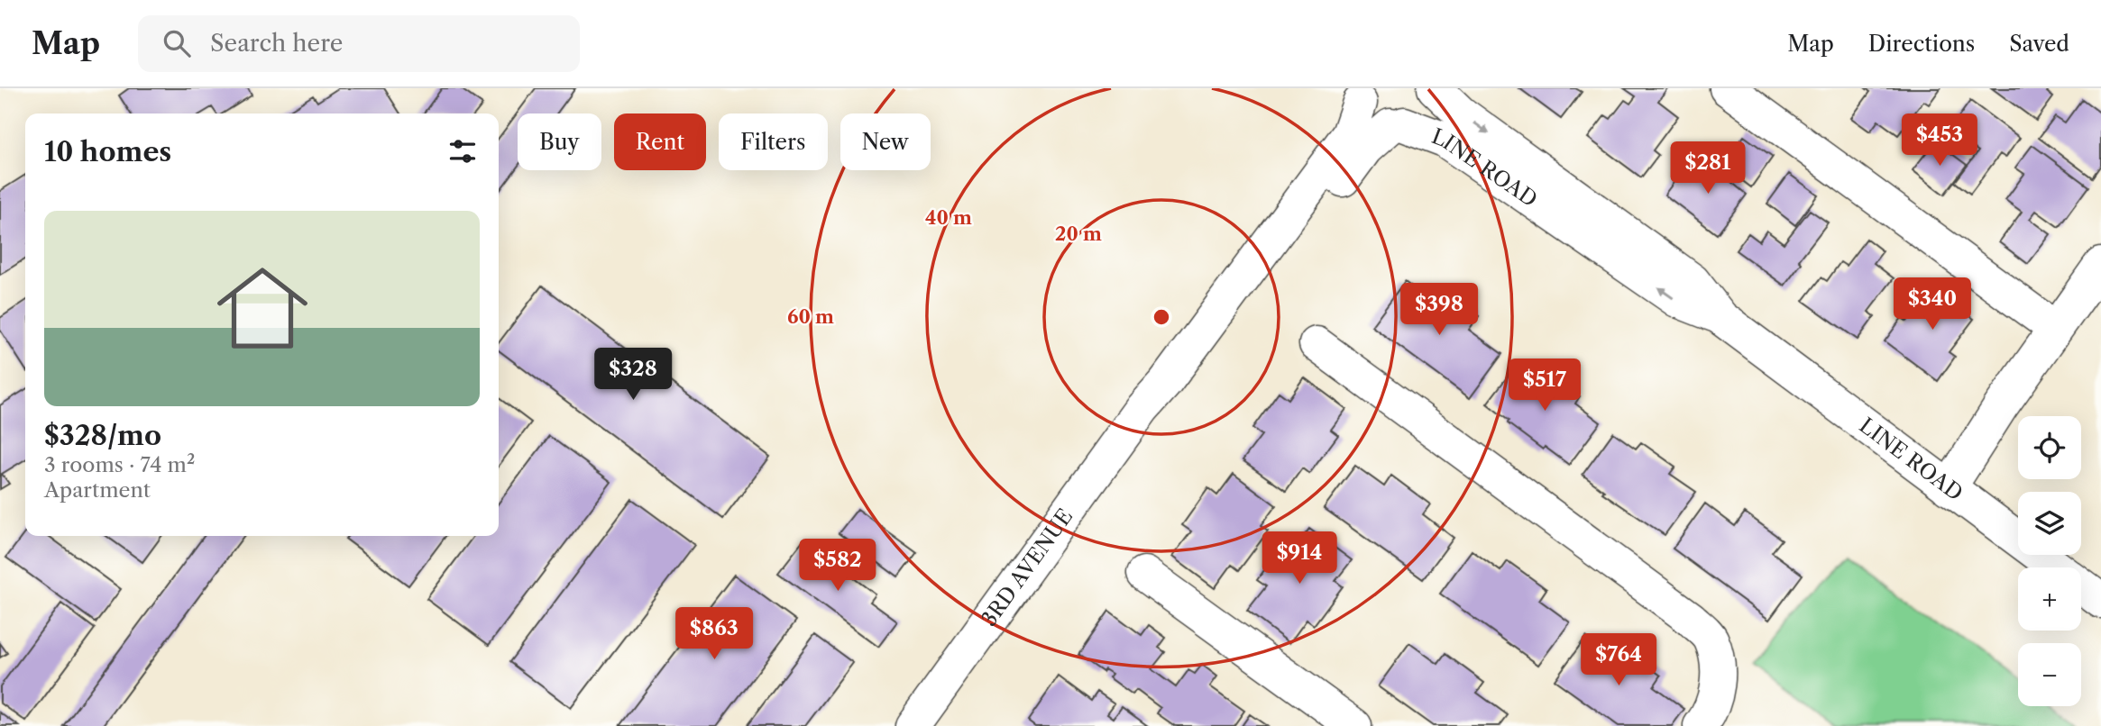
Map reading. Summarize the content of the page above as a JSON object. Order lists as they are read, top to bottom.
{
  "streets": {
    "street": ["LINE ROAD", "3RD AVENUE"]
  },
  "crossings": [
    ["LINE ROAD", "3RD AVENUE"]
  ],
  "page": {
    "header": "Map",
    "search": "Search here",
    "nav": ["Map", "Directions", "Saved"],
    "price": [
      "$453",
      "$281",
      "$340",
      "$398",
      "$328",
      "$517",
      "$914",
      "$582",
      "$863",
      "$764"
    ],
    "chip": [
      "Buy",
      "Rent",
      "Filters",
      "New"
    ],
    "heading": "10 homes",
    "list": [
      {
        "name": "$328/mo",
        "note": "3 rooms · 74 m² · Apartment"
      }
    ],
    "map_buttons": ["+", "−"]
  },
  "rings": ["40 m", "20 m", "60 m"]
}
